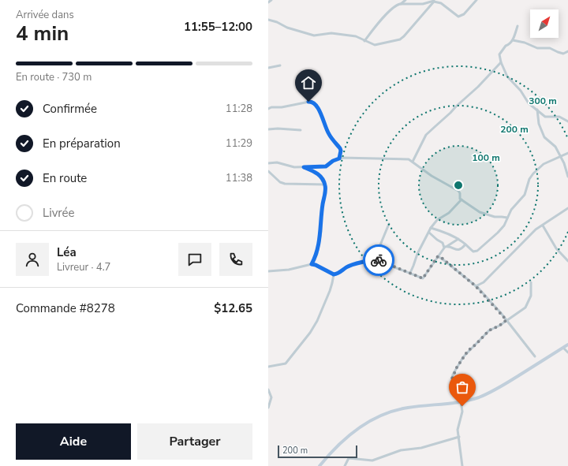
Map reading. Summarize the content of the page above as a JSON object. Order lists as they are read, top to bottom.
{
  "scale_bar": "200 m",
  "north": "top right",
  "page": {
    "heading": ["4 min", "Arrivée dans", "11:55–12:00"],
    "panel": [
      "Léa",
      "Livreur · 4.7",
      "Commande #8278",
      "$12.65"
    ],
    "bar": "En route · 730 m",
    "list": [
      ["Confirmée", "11:28"],
      ["En préparation", "11:29"],
      ["En route", "11:38"],
      "Livrée"
    ],
    "buttons": ["Aide", "Partager"],
    "scale": "200 m"
  },
  "rings": ["300 m", "200 m", "100 m"]
}
